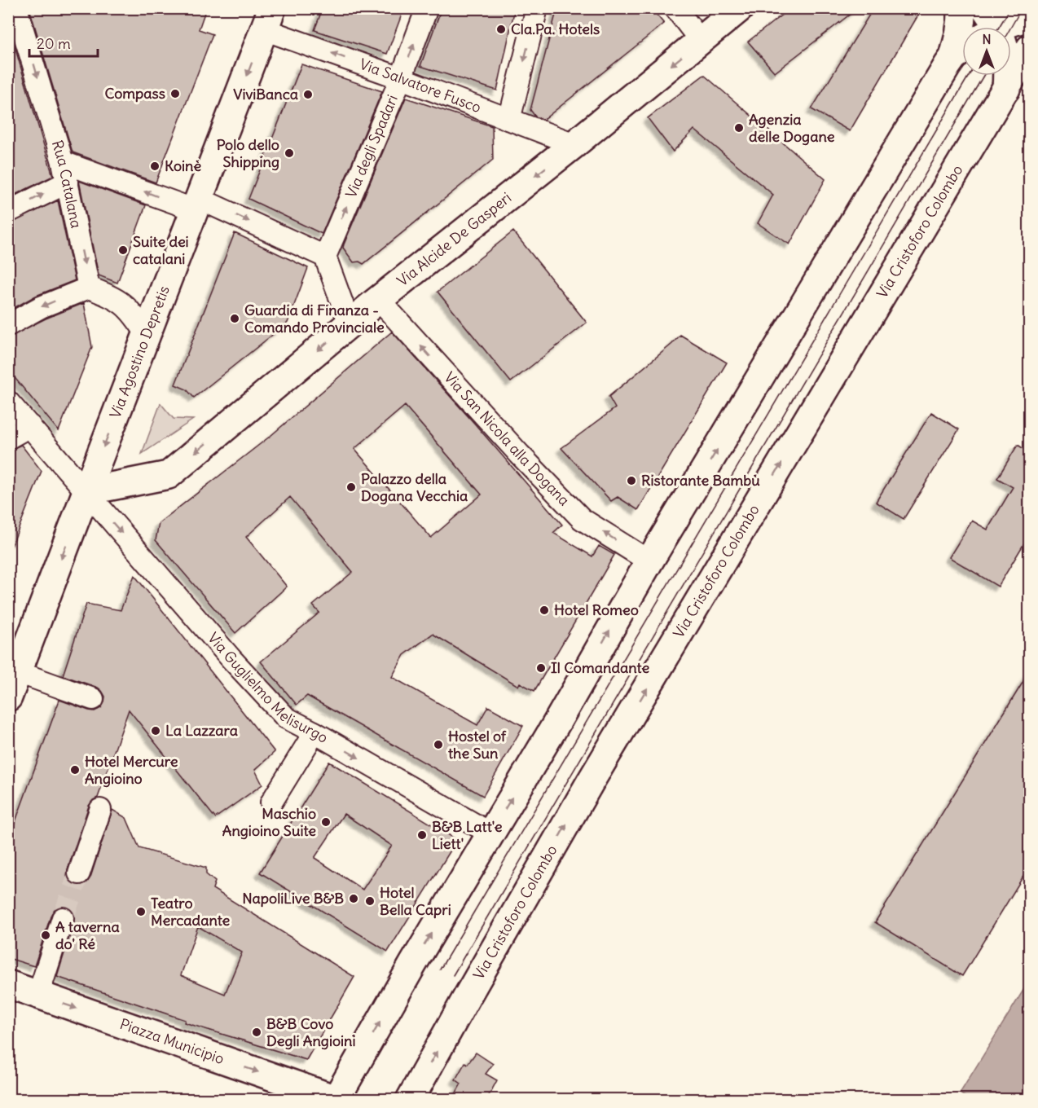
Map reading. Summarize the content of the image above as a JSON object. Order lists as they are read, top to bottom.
{
  "streets": {
    "main road": [
      "Via Cristoforo Colombo",
      "Via Alcide De Gasperi",
      "Via Agostino Depretis",
      "Piazza Municipio"
    ],
    "street": [
      "Via Salvatore Fusco",
      "Via degli Spadari",
      "Rua Catalana",
      "Via San Nicola alla Dogana",
      "Via Guglielmo Melisurgo"
    ]
  },
  "crossings": [
    ["Via Salvatore Fusco", "Via degli Spadari"],
    ["Via Salvatore Fusco", "Via Alcide De Gasperi"],
    ["Via Salvatore Fusco", "Via Agostino Depretis"],
    ["Via Alcide De Gasperi", "Via Agostino Depretis"],
    ["Via Alcide De Gasperi", "Via San Nicola alla Dogana"],
    ["Via Alcide De Gasperi", "Via Guglielmo Melisurgo"],
    ["Via Agostino Depretis", "Via Guglielmo Melisurgo"]
  ],
  "one_way": [
    "Via Salvatore Fusco",
    "Via degli Spadari",
    "Rua Catalana",
    "Via Alcide De Gasperi",
    "Via Agostino Depretis",
    "Via San Nicola alla Dogana",
    "Via Guglielmo Melisurgo",
    "Piazza Municipio"
  ],
  "places": [
    "Cla.Pa. Hotels",
    "Compass",
    "ViviBanca",
    "Agenzia delle Dogane",
    "Polo dello Shipping",
    "Koinè",
    "Suite dei catalani",
    "Guardia di Finanza - Comando Provinciale",
    "Ristorante Bambù",
    "Palazzo della Dogana Vecchia",
    "Hotel Romeo",
    "Il Comandante",
    "La Lazzara",
    "Hostel of the Sun",
    "Hotel Mercure Angioino",
    "Maschio Angioino Suite",
    "B&B Latt'e Liett'",
    "NapoliLive B&B",
    "Hotel Bella Capri",
    "Teatro Mercadante",
    "A taverna do' Ré",
    "B&B Covo Degli Angioini"
  ],
  "scale_bar": "20 m",
  "north": "top"
}
